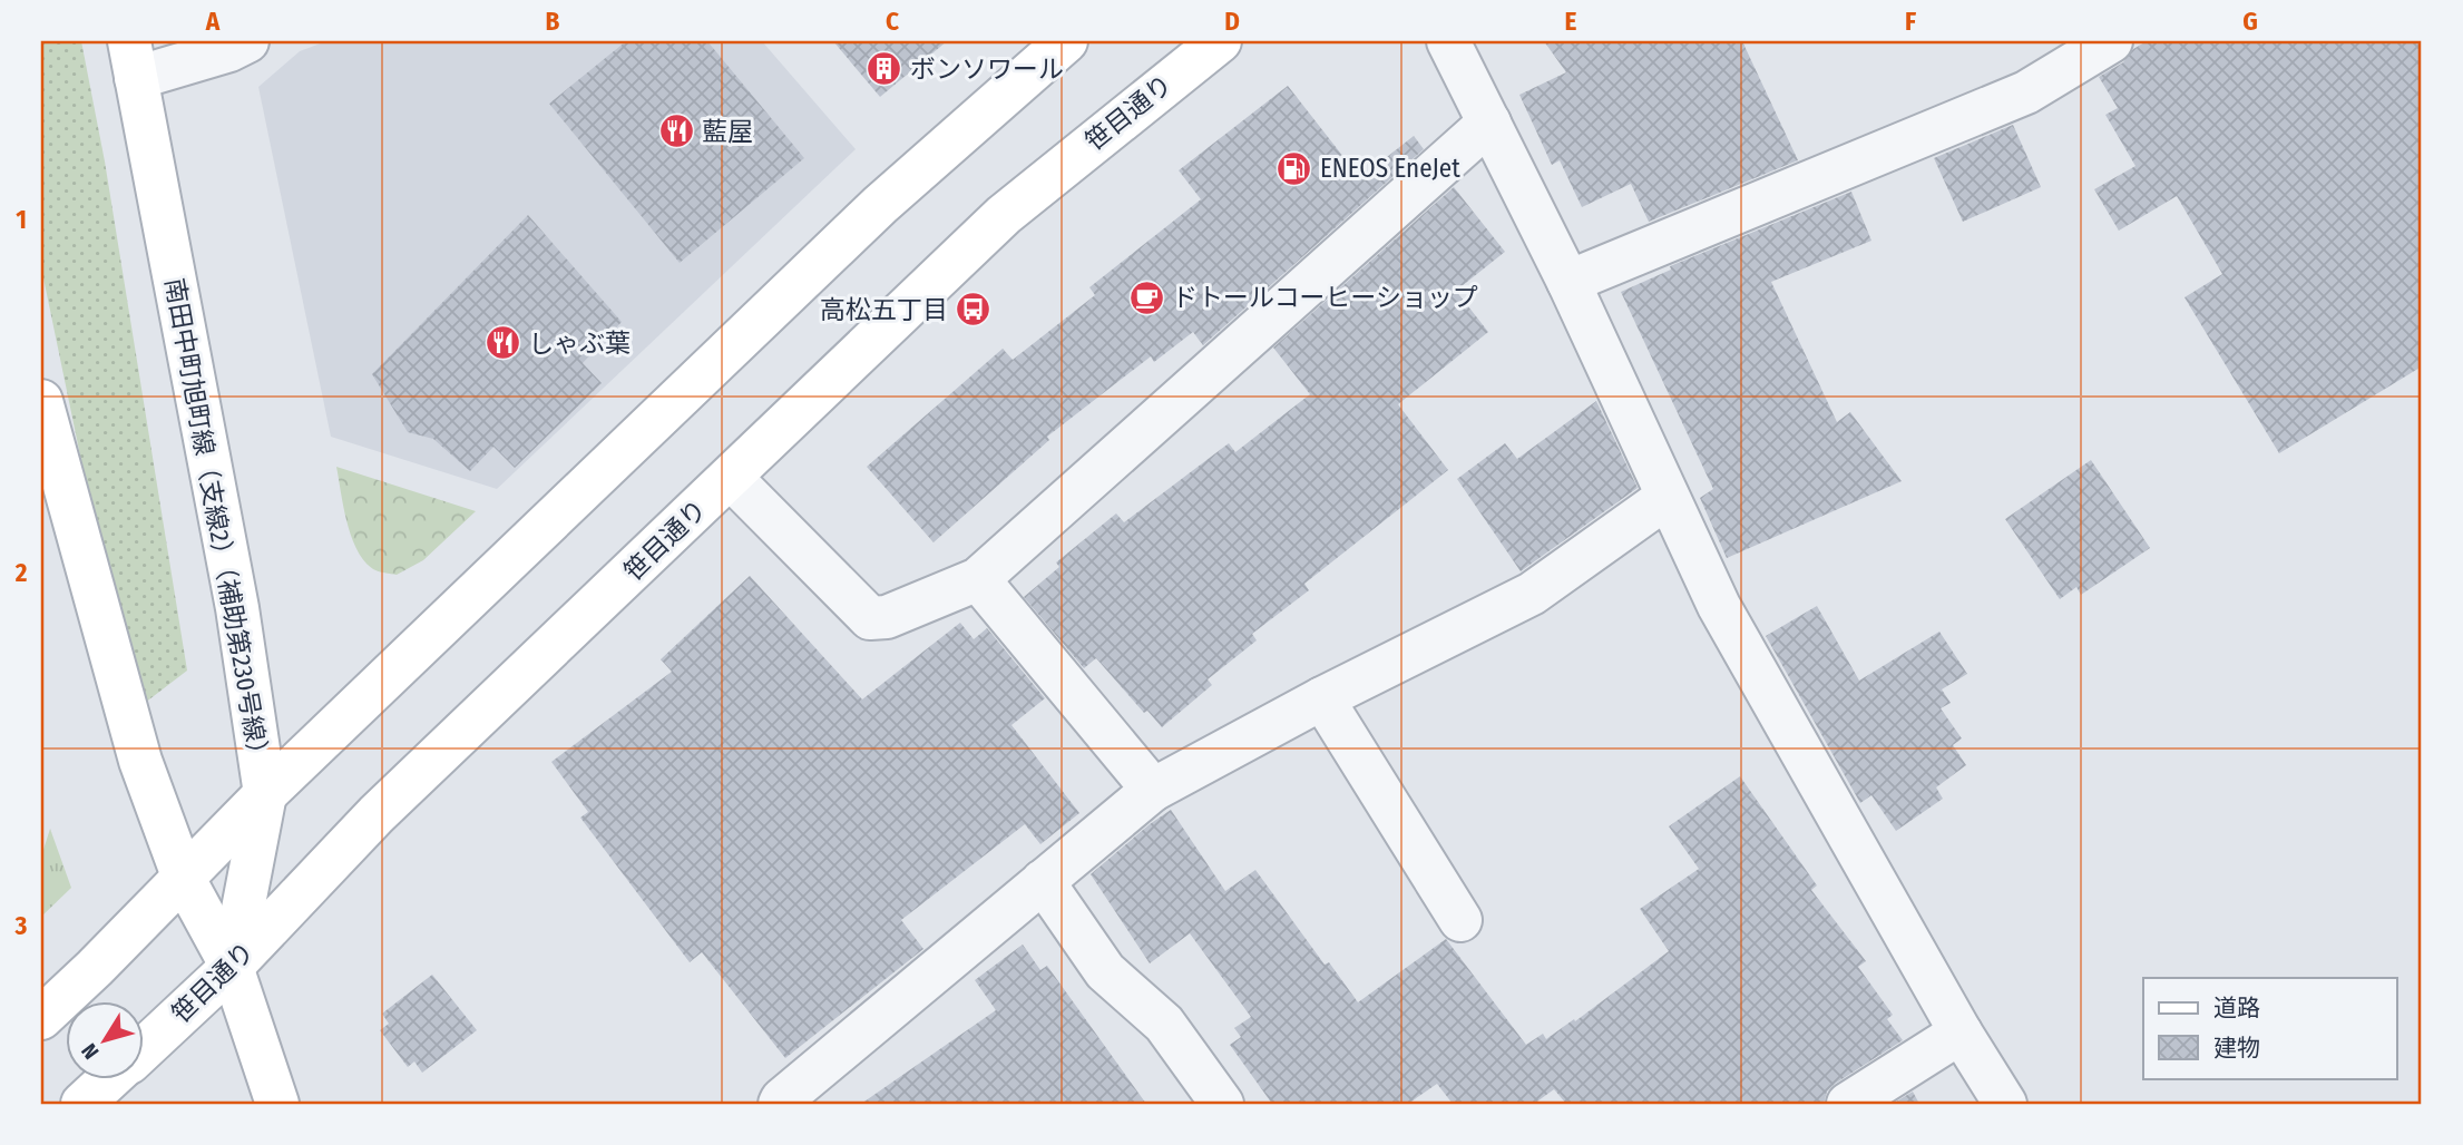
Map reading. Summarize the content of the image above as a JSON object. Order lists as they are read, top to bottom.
{
  "streets": {
    "main road": ["笹目通り", "南田中町旭町線（支線2）（補助第230号線）"]
  },
  "crossings": [
    ["笹目通り", "南田中町旭町線（支線2）（補助第230号線）"]
  ],
  "places": {
    "building": ["ボンソワール"],
    "restaurant": ["藍屋", "しゃぶ葉"],
    "fuel station": ["ENEOS EneJet"],
    "cafe": ["ドトールコーヒーショップ"],
    "bus stop": ["高松五丁目"]
  },
  "legend": ["道路", "建物"],
  "north": "bottom left",
  "grid": {
    "columns": [
      "A",
      "B",
      "C",
      "D",
      "E",
      "F",
      "G"
    ],
    "rows": ["1", "2", "3"]
  }
}
